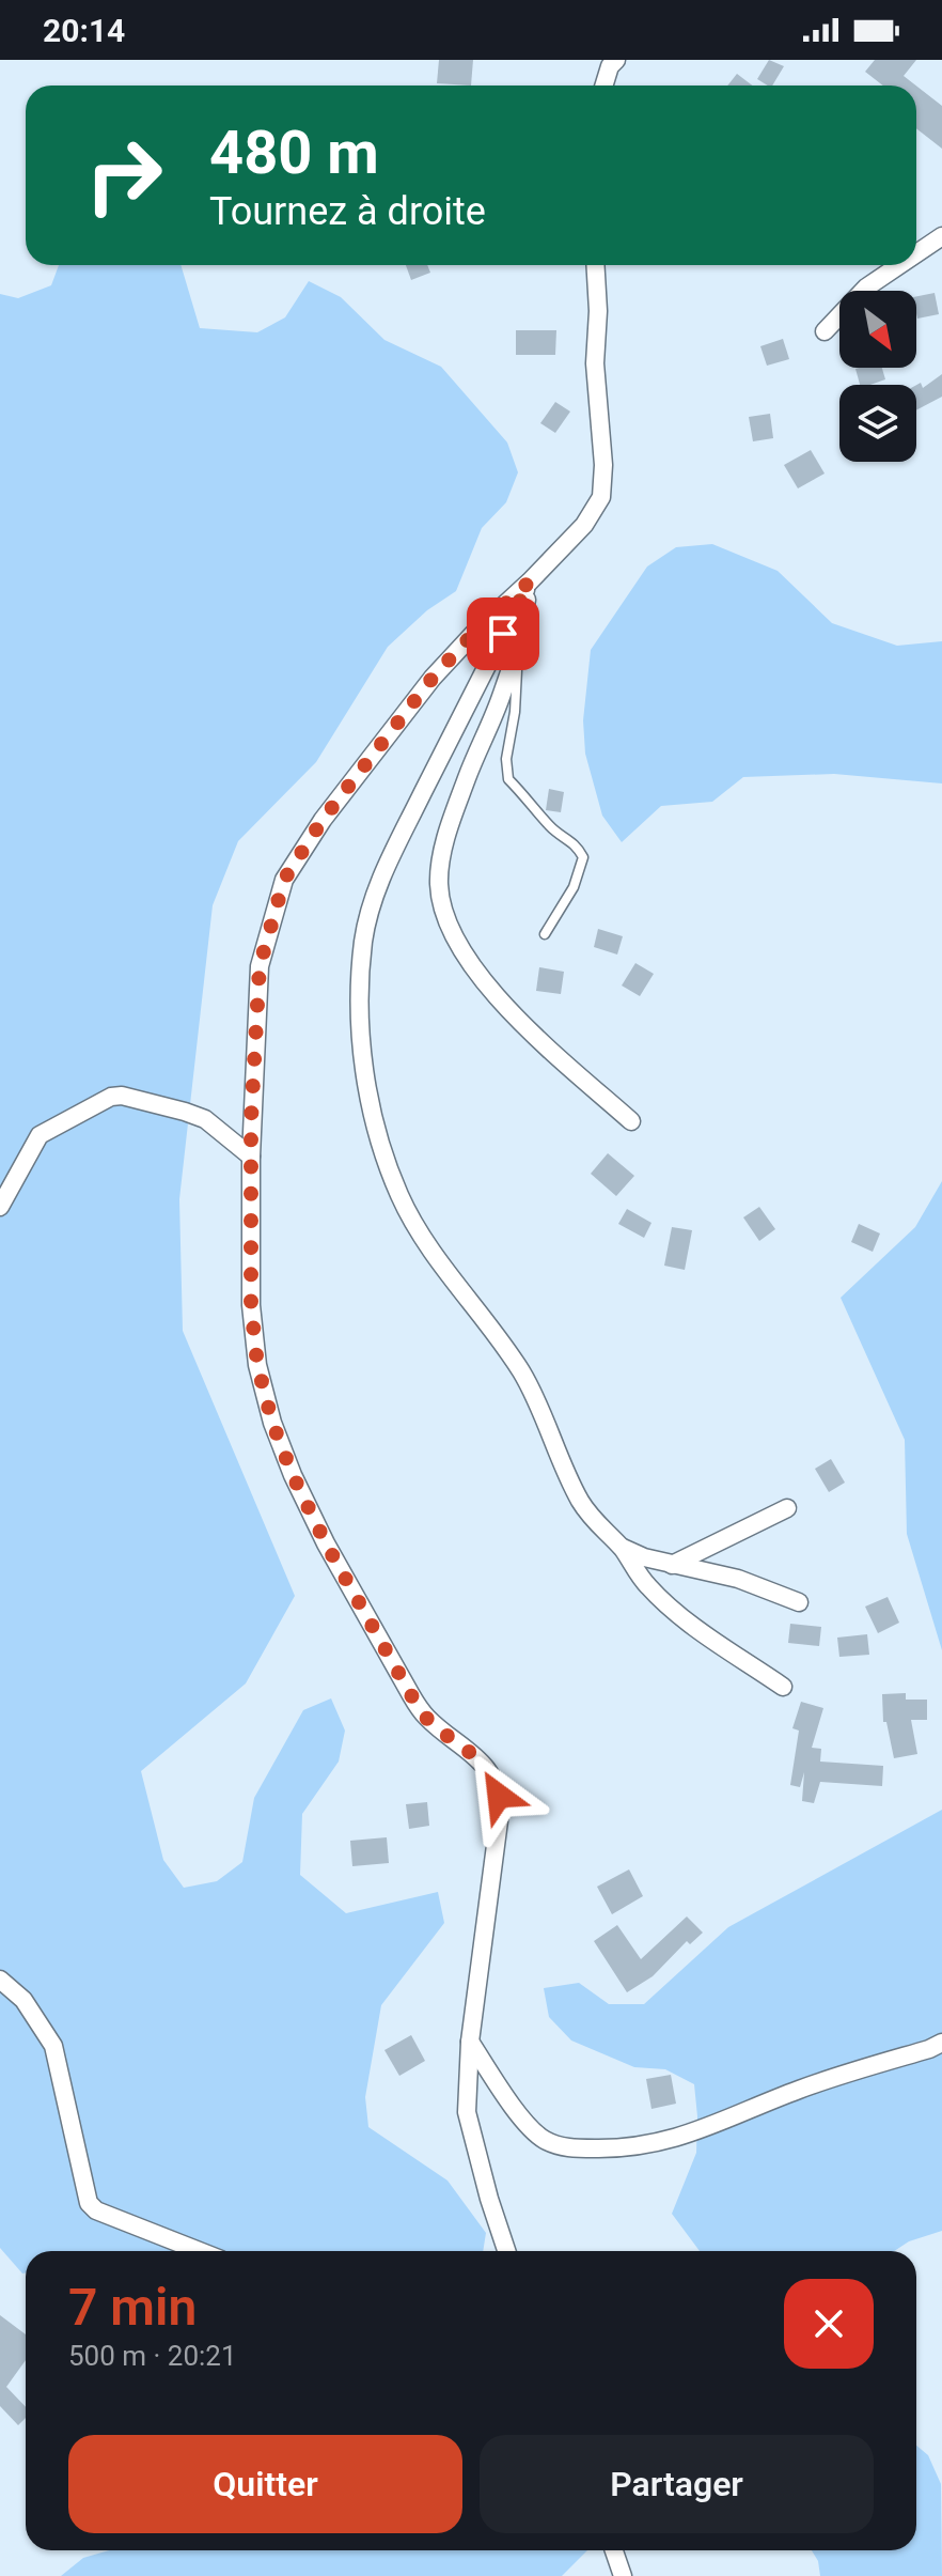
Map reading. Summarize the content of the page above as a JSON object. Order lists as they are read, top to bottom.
{
  "north": "bottom right",
  "page": {
    "status": "20:14",
    "turn": ["480 m", "Tournez à droite"],
    "heading": ["7 min", "500 m · 20:21"],
    "buttons": ["Quitter", "Partager"]
  }
}
